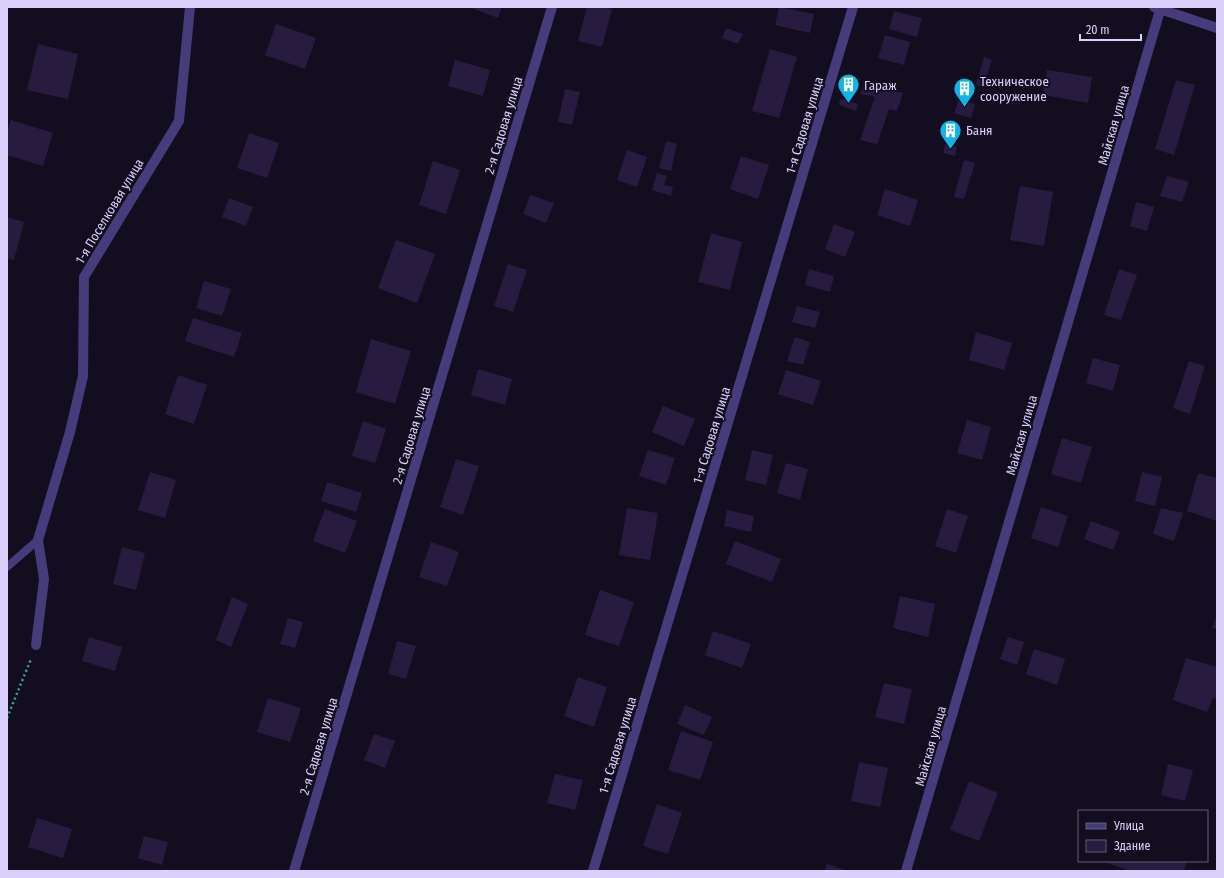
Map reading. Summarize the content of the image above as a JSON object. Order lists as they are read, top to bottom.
{
  "streets": {
    "street": [
      "2-я Садовая улица",
      "1-я Садовая улица",
      "Майская улица",
      "1-я Поселковая улица"
    ]
  },
  "places": {
    "building": ["Гараж", "Техническое сооружение", "Баня"]
  },
  "legend": ["Улица", "Здание"],
  "scale_bar": "20 m"
}
